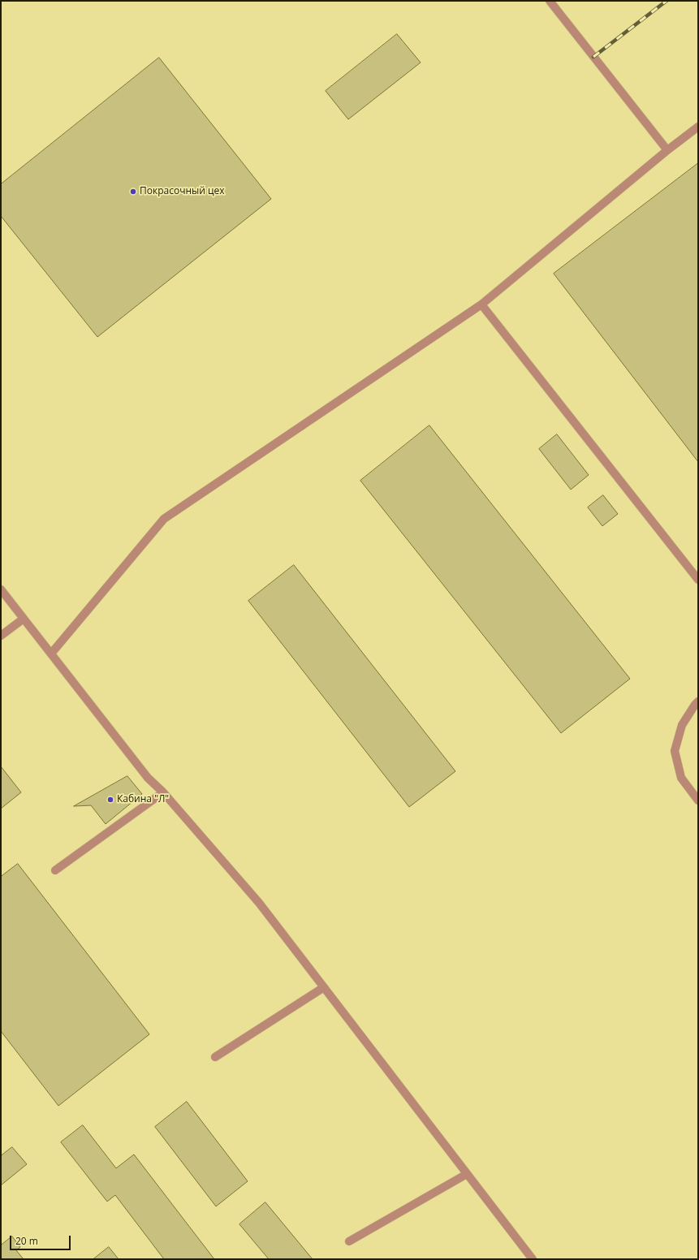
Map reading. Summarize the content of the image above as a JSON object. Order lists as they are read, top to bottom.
{
  "places": ["Покрасочный цех", "Кабина \"Л\""],
  "scale_bar": "20 m"
}
